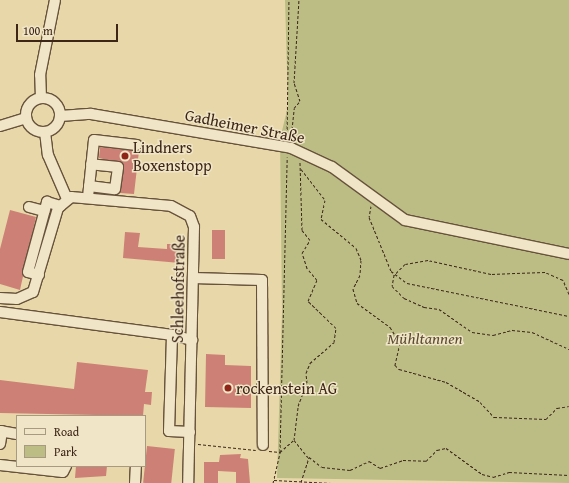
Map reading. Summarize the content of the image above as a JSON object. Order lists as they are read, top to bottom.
{
  "streets": {
    "street": ["Gadheimer Straße", "Schleehofstraße"]
  },
  "parks": ["Mühltannen"],
  "places": ["Lindners Boxenstopp", "rockenstein AG"],
  "legend": ["Road", "Park"],
  "scale_bar": "100 m"
}
